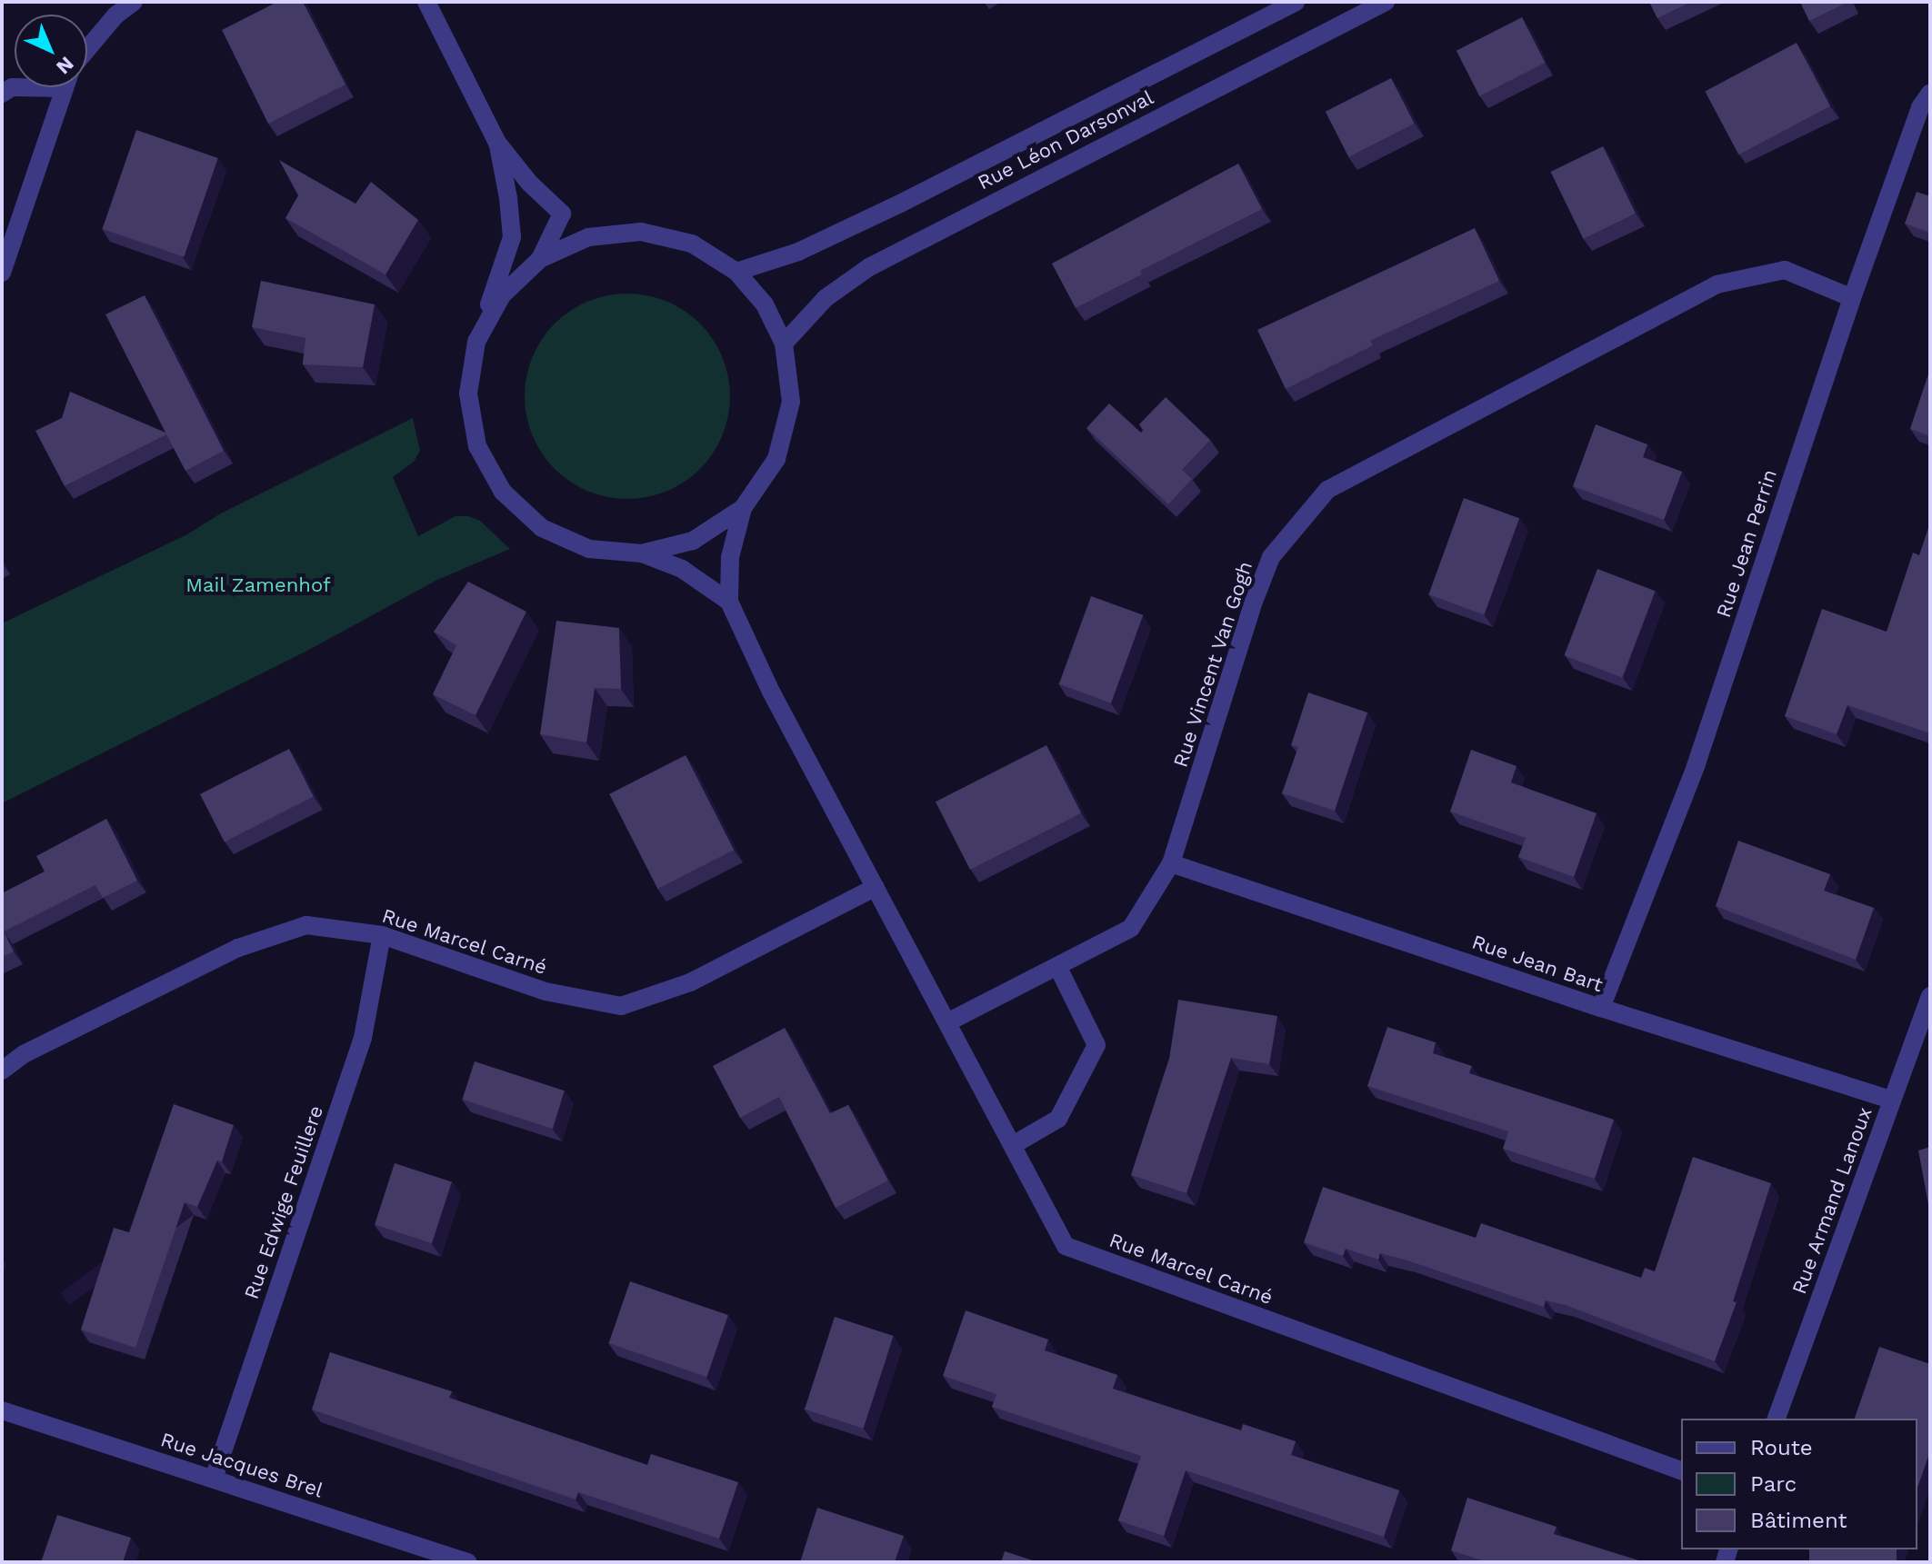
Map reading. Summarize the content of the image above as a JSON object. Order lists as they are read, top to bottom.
{
  "streets": {
    "street": [
      "Rue Léon Darsonval",
      "Rue Jean Perrin",
      "Rue Vincent Van Gogh",
      "Rue Marcel Carné",
      "Rue Jean Bart",
      "Rue Armand Lanoux",
      "Rue Edwige Feuillere",
      "Rue Jacques Brel"
    ]
  },
  "crossings": [
    ["Rue Jean Perrin", "Rue Vincent Van Gogh"],
    ["Rue Jean Perrin", "Rue Jean Bart"],
    ["Rue Vincent Van Gogh", "Rue Marcel Carné"],
    ["Rue Vincent Van Gogh", "Rue Jean Bart"],
    ["Rue Marcel Carné", "Rue Edwige Feuillere"],
    ["Rue Jean Bart", "Rue Armand Lanoux"],
    ["Rue Edwige Feuillere", "Rue Jacques Brel"]
  ],
  "parks": ["Mail Zamenhof"],
  "legend": ["Route", "Parc", "Bâtiment"],
  "north": "bottom right"
}
